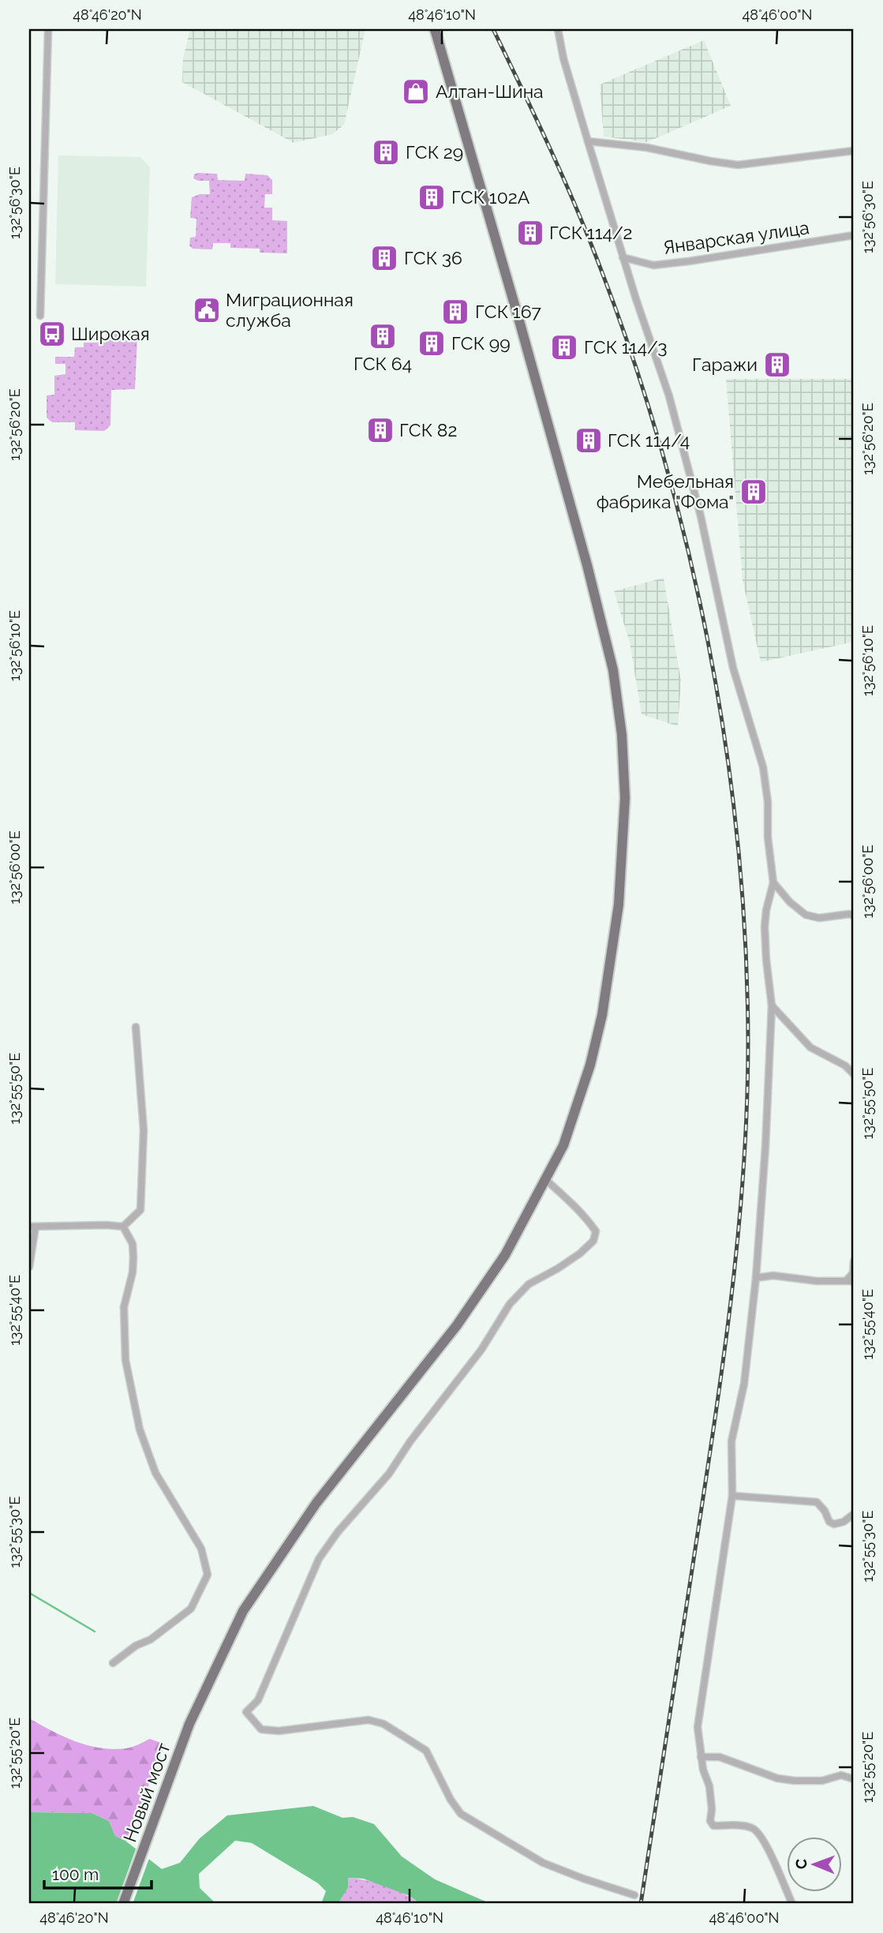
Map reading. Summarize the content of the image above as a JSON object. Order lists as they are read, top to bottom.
{
  "streets": {
    "main road": ["Новый мост"],
    "street": ["Январская улица"]
  },
  "places": {
    "shop": ["Алтан-Шина"],
    "building": [
      "ГСК 29",
      "ГСК 102А",
      "ГСК 114/2",
      "ГСК 36",
      "ГСК 167",
      "ГСК 64",
      "ГСК 99",
      "ГСК 114/3",
      "Гаражи",
      "ГСК 82",
      "ГСК 114/4",
      "Мебельная фабрика \"Фома\""
    ],
    "public building": ["Миграционная служба"],
    "bus stop": ["Широкая"]
  },
  "scale_bar": "100 m",
  "north": "left",
  "coordinates": [
    "48°46'20\"N",
    "48°46'10\"N",
    "48°46'00\"N",
    "132°56'30\"E",
    "132°56'20\"E",
    "132°56'10\"E",
    "132°56'00\"E",
    "132°55'50\"E",
    "132°55'40\"E",
    "132°55'30\"E",
    "132°55'20\"E"
  ]
}
